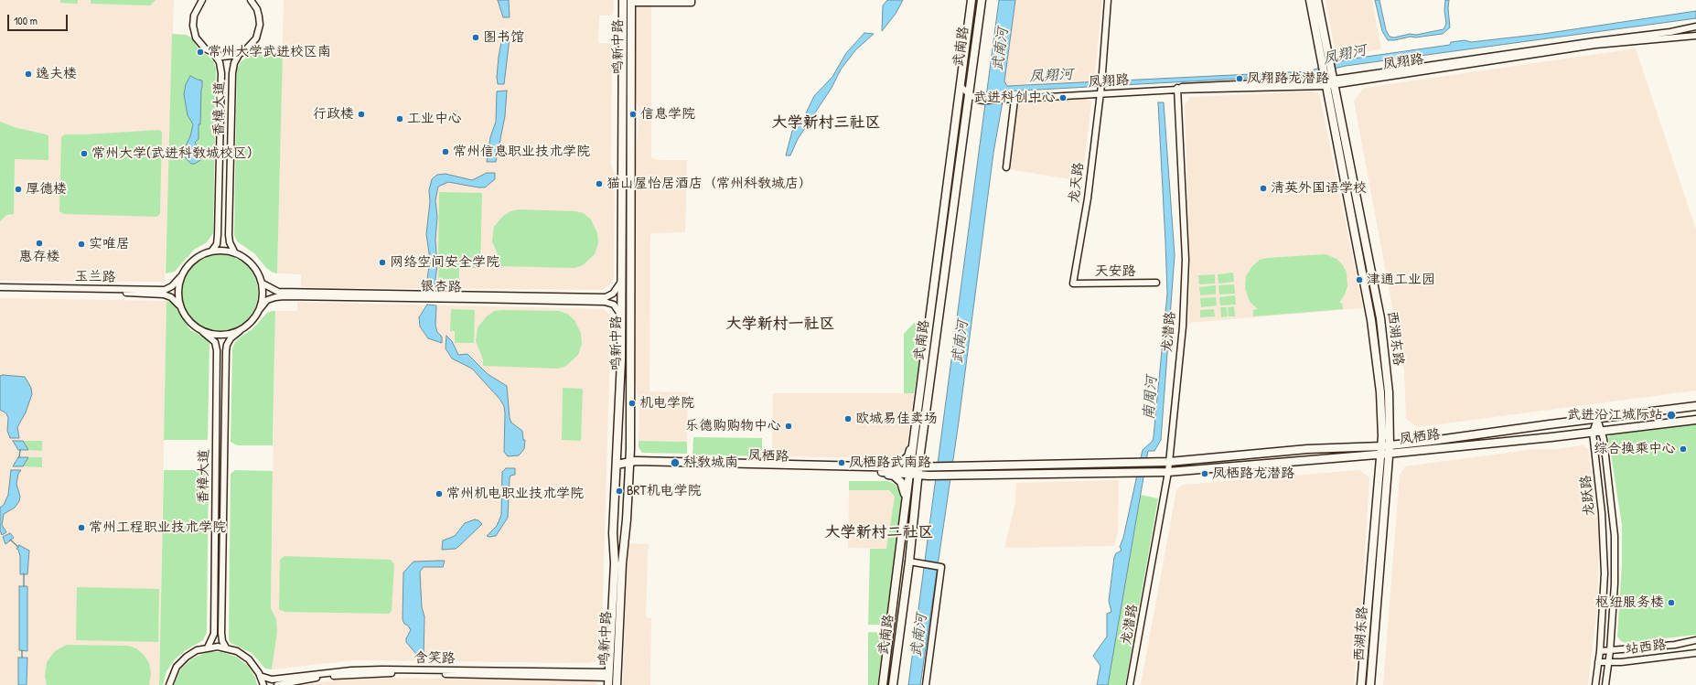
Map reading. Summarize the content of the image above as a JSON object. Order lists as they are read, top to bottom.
{
  "streets": {
    "main road": [
      "鸣新中路",
      "武南路",
      "西湖东路",
      "凤栖路"
    ],
    "street": [
      "凤翔路",
      "香樟大道",
      "龙天路",
      "天安路",
      "玉兰路",
      "银杏路",
      "龙潜路",
      "龙跃路",
      "站西路",
      "含笑路"
    ]
  },
  "crossings": [
    ["鸣新中路", "银杏路"],
    ["鸣新中路", "凤栖路"],
    ["鸣新中路", "含笑路"],
    ["武南路", "凤翔路"],
    ["武南路", "凤栖路"],
    ["凤翔路", "龙天路"],
    ["凤翔路", "龙潜路"],
    ["凤翔路", "西湖东路"],
    ["香樟大道", "玉兰路"],
    ["香樟大道", "银杏路"],
    ["龙天路", "天安路"],
    ["玉兰路", "银杏路"],
    ["龙潜路", "凤栖路"],
    ["西湖东路", "凤栖路"],
    ["凤栖路", "龙跃路"],
    ["龙跃路", "站西路"]
  ],
  "districts": ["大学新村三社区", "大学新村一社区", "大学新村二社区"],
  "water": ["武南河", "凤翔河", "南周河"],
  "places": [
    "图书馆",
    "常州大学武进校区南",
    "逸夫楼",
    "凤翔路龙潜路",
    "武进科创中心",
    "行政楼",
    "信息学院",
    "工业中心",
    "常州信息职业技术学院",
    "常州大学(武进科教城校区)",
    "猫山屋怡居酒店（常州科教城店）",
    "清英外国语学校",
    "厚德楼",
    "惠存楼",
    "实唯居",
    "网络空间安全学院",
    "津通工业园",
    "机电学院",
    "武进沿江城际站",
    "欧城易佳卖场",
    "乐德购购物中心",
    "综合换乘中心",
    "科教城南",
    "凤栖路武南路",
    "凤栖路龙潜路",
    "BRT机电学院",
    "常州机电职业技术学院",
    "常州工程职业技术学院",
    "枢纽服务楼"
  ],
  "scale_bar": "100 m"
}
